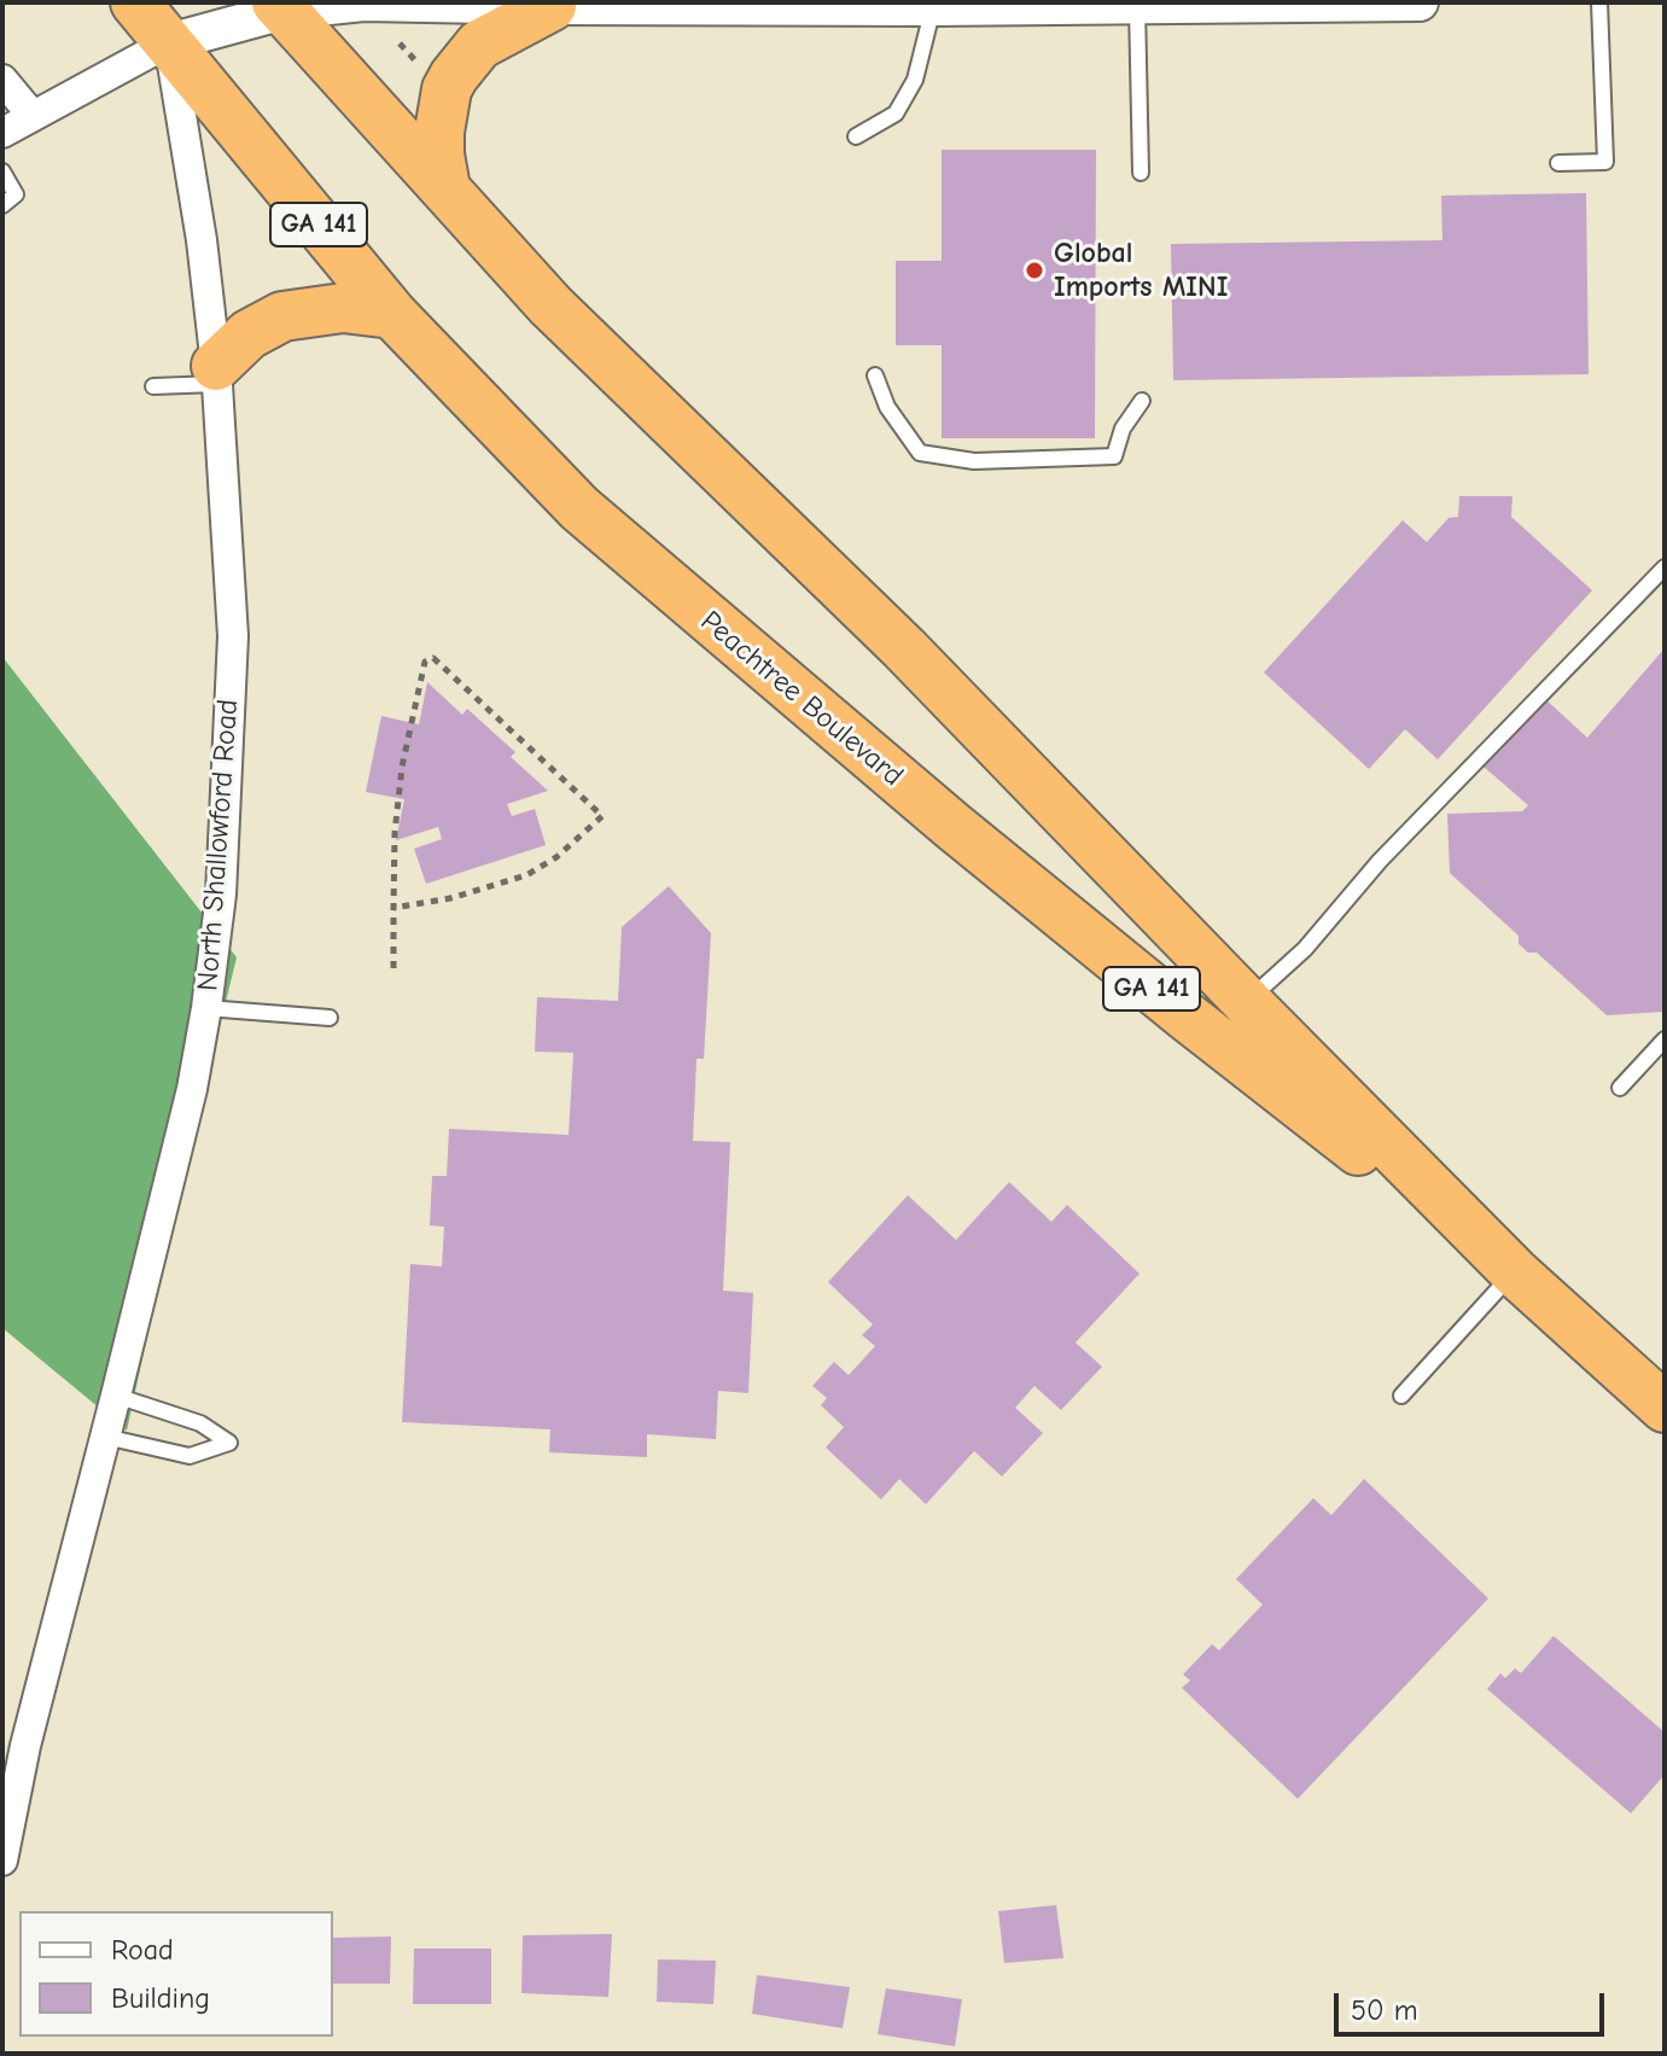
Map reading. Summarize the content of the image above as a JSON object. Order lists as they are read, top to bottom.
{
  "streets": {
    "highway": ["GA 141", "Peachtree Boulevard"],
    "street": ["North Shallowford Road"]
  },
  "crossings": [
    ["GA 141", "Peachtree Boulevard"],
    ["GA 141", "North Shallowford Road"],
    ["Peachtree Boulevard", "North Shallowford Road"]
  ],
  "places": ["Global Imports MINI"],
  "legend": ["Road", "Building"],
  "scale_bar": "50 m"
}
